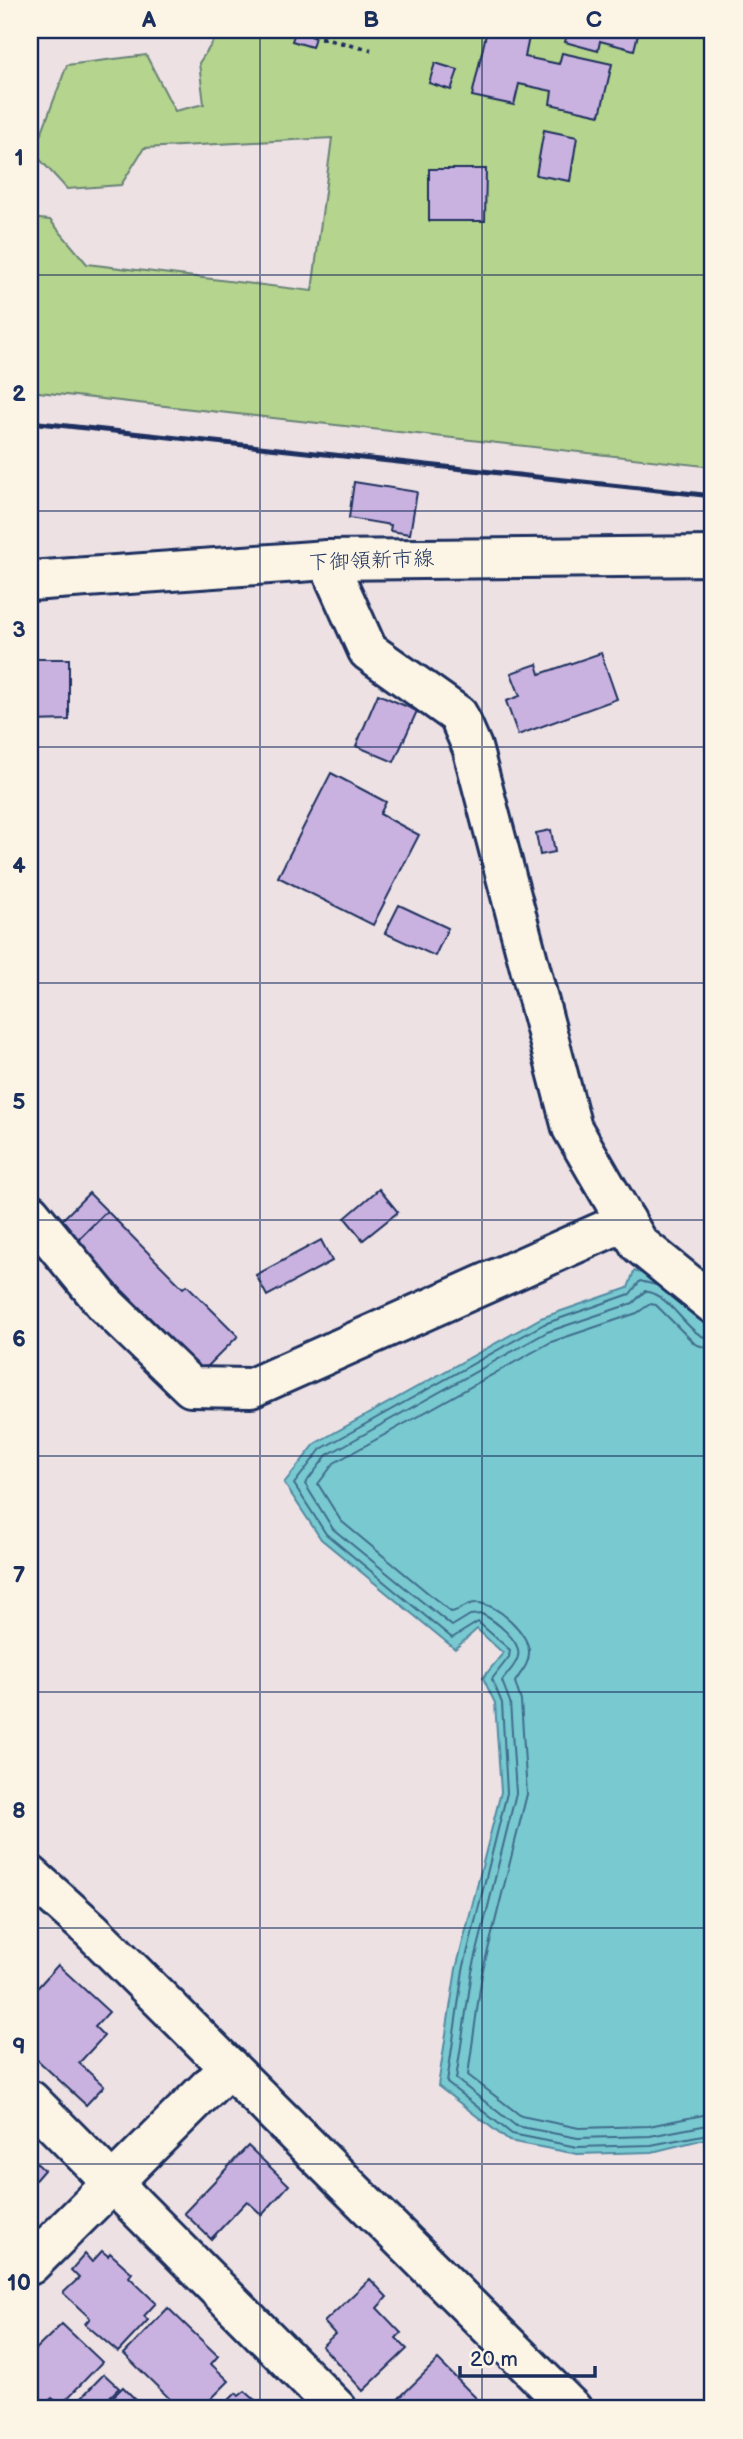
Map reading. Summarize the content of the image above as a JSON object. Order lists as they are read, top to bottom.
{
  "streets": {
    "street": ["下御領新市線"]
  },
  "scale_bar": "20 m",
  "grid": {
    "columns": ["A", "B", "C"],
    "rows": [
      "1",
      "2",
      "3",
      "4",
      "5",
      "6",
      "7",
      "8",
      "9",
      "10"
    ]
  }
}
